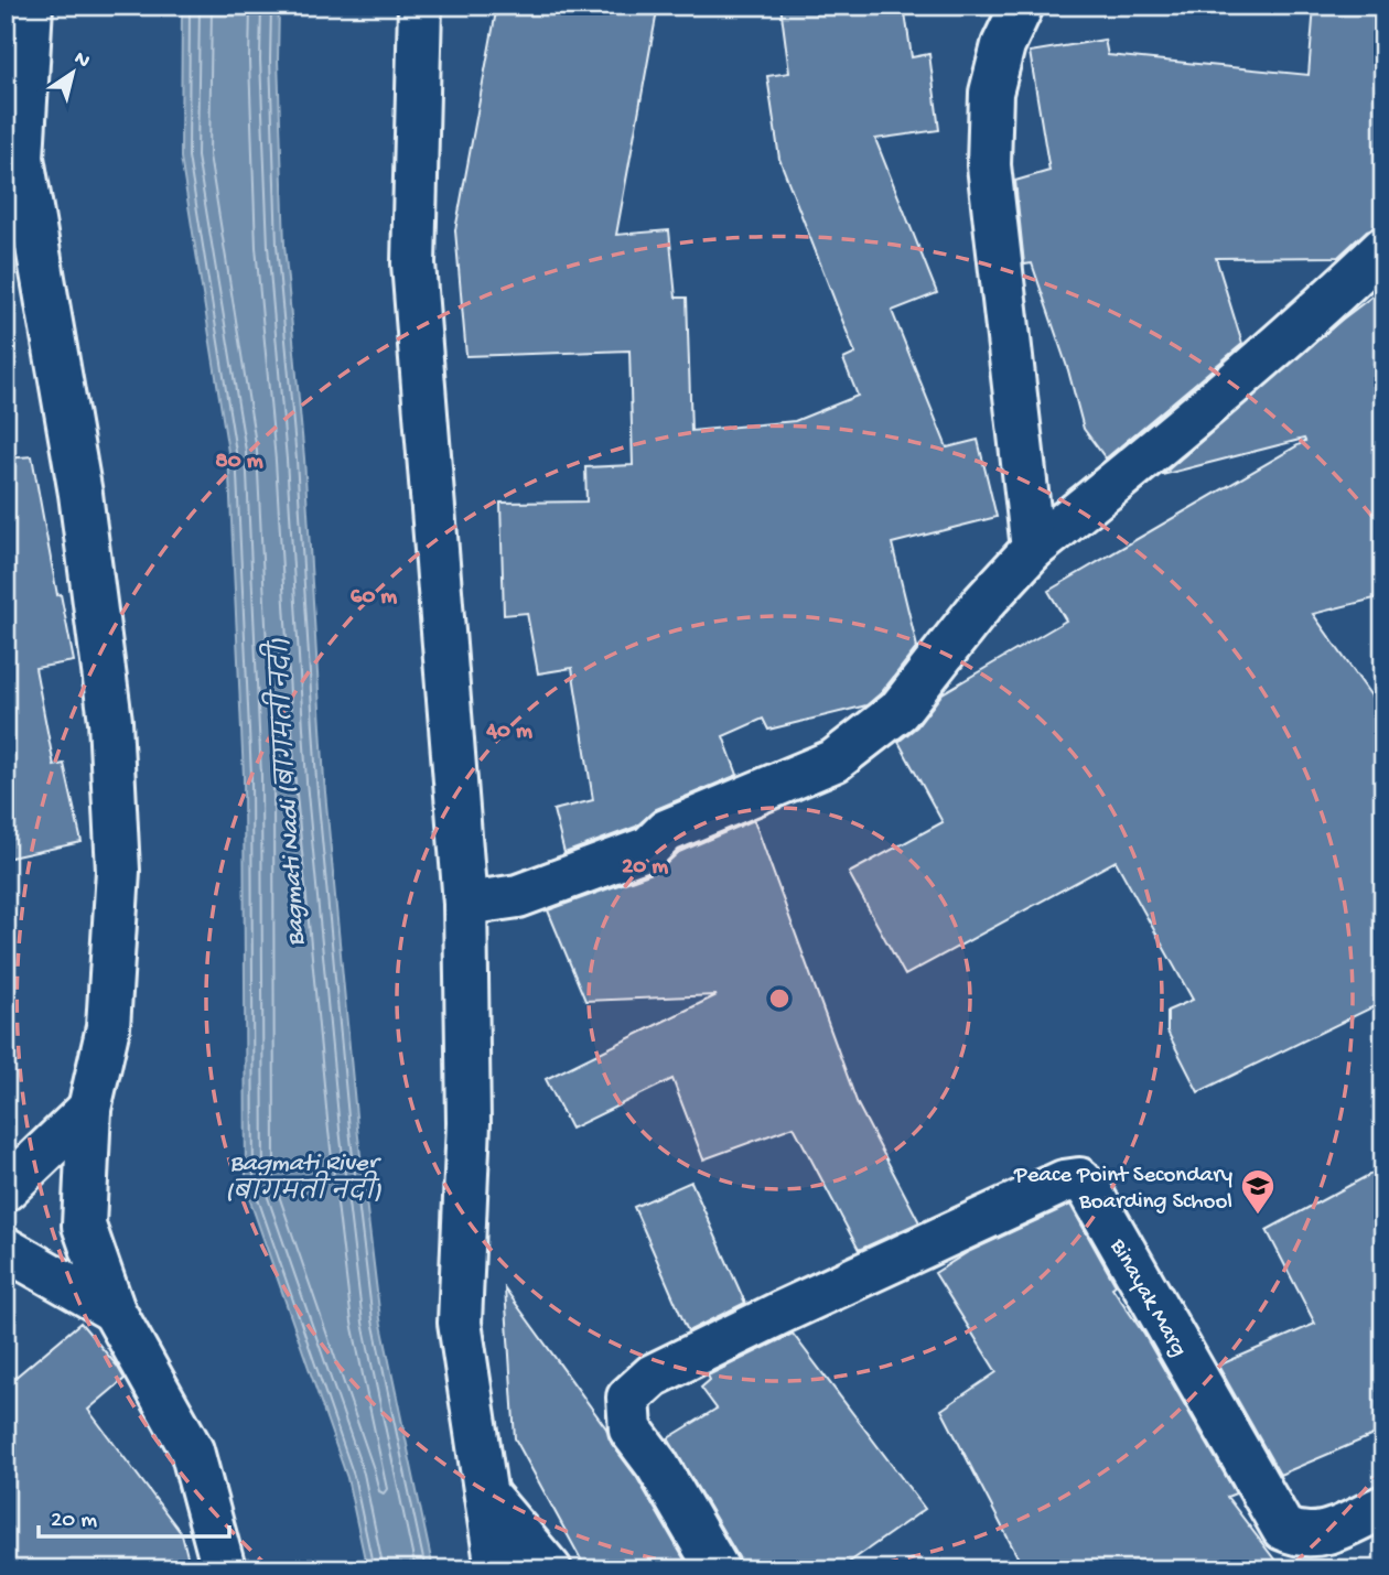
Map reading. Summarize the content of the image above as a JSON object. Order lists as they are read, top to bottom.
{
  "streets": {
    "street": ["Binayak Marg"]
  },
  "water": ["Bagmati Nadi (बागमती नदी)", "Bagmati River (बागमती नदी)"],
  "places": {
    "school or university": ["Peace Point Secondary Boarding School"]
  },
  "scale_bar": "20 m",
  "north": "top right",
  "rings": [
    "80 m",
    "60 m",
    "40 m",
    "20 m"
  ]
}
